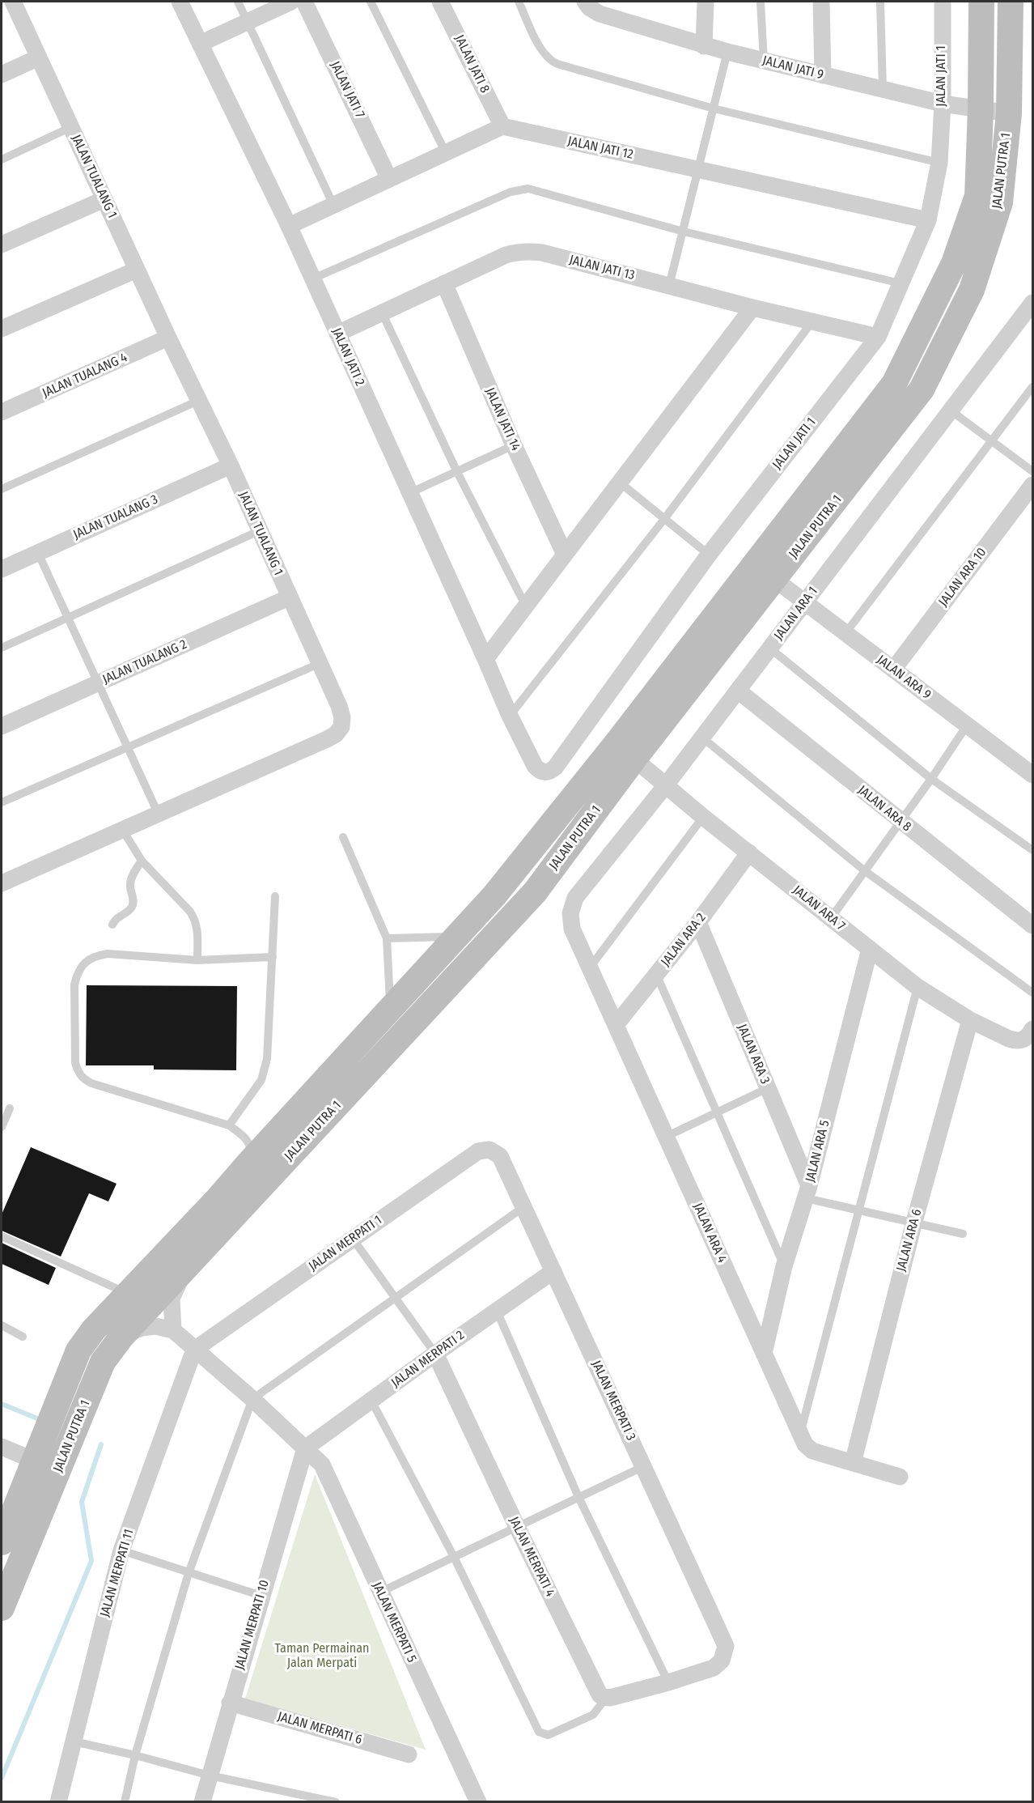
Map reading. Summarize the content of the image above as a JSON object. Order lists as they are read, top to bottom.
{
  "streets": {
    "main road": ["JALAN PUTRA 1"],
    "street": [
      "JALAN JATI 8",
      "JALAN JATI 9",
      "JALAN JATI 1",
      "JALAN JATI 7",
      "JALAN JATI 12",
      "JALAN TUALANG 1",
      "JALAN JATI 13",
      "JALAN JATI 2",
      "JALAN TUALANG 4",
      "JALAN JATI 14",
      "JALAN TUALANG 3",
      "JALAN ARA 10",
      "JALAN ARA 1",
      "JALAN TUALANG 2",
      "JALAN ARA 9",
      "JALAN ARA 8",
      "JALAN ARA 7",
      "JALAN ARA 2",
      "JALAN ARA 3",
      "JALAN ARA 5",
      "JALAN ARA 4",
      "JALAN ARA 6",
      "JALAN MERPATI 1",
      "JALAN MERPATI 2",
      "JALAN MERPATI 3",
      "JALAN MERPATI 4",
      "JALAN MERPATI 11",
      "JALAN MERPATI 5",
      "JALAN MERPATI 10",
      "JALAN MERPATI 6"
    ]
  },
  "crossings": [
    ["JALAN JATI 8", "JALAN JATI 12"],
    ["JALAN JATI 9", "JALAN JATI 1"],
    ["JALAN JATI 9", "JALAN PUTRA 1"],
    ["JALAN JATI 1", "JALAN JATI 12"],
    ["JALAN JATI 1", "JALAN JATI 13"],
    ["JALAN JATI 1", "JALAN JATI 2"],
    ["JALAN PUTRA 1", "JALAN ARA 9"],
    ["JALAN PUTRA 1", "JALAN ARA 7"],
    ["JALAN TUALANG 1", "JALAN TUALANG 4"],
    ["JALAN TUALANG 1", "JALAN TUALANG 3"],
    ["JALAN TUALANG 1", "JALAN TUALANG 2"],
    ["JALAN JATI 13", "JALAN JATI 2"],
    ["JALAN JATI 13", "JALAN JATI 14"],
    ["JALAN ARA 10", "JALAN ARA 9"],
    ["JALAN ARA 1", "JALAN ARA 9"],
    ["JALAN ARA 1", "JALAN ARA 8"],
    ["JALAN ARA 1", "JALAN ARA 7"],
    ["JALAN ARA 1", "JALAN ARA 4"],
    ["JALAN ARA 7", "JALAN ARA 2"],
    ["JALAN ARA 7", "JALAN ARA 5"],
    ["JALAN ARA 7", "JALAN ARA 6"],
    ["JALAN ARA 2", "JALAN ARA 3"],
    ["JALAN ARA 2", "JALAN ARA 4"],
    ["JALAN ARA 3", "JALAN ARA 5"],
    ["JALAN ARA 5", "JALAN ARA 4"],
    ["JALAN ARA 4", "JALAN ARA 6"],
    ["JALAN MERPATI 1", "JALAN MERPATI 3"],
    ["JALAN MERPATI 1", "JALAN MERPATI 11"],
    ["JALAN MERPATI 1", "JALAN MERPATI 5"],
    ["JALAN MERPATI 2", "JALAN MERPATI 3"],
    ["JALAN MERPATI 2", "JALAN MERPATI 4"],
    ["JALAN MERPATI 2", "JALAN MERPATI 5"],
    ["JALAN MERPATI 2", "JALAN MERPATI 10"],
    ["JALAN MERPATI 11", "JALAN MERPATI 5"],
    ["JALAN MERPATI 5", "JALAN MERPATI 10"],
    ["JALAN MERPATI 10", "JALAN MERPATI 6"]
  ],
  "parks": ["Taman Permainan Jalan Merpati"]
}
